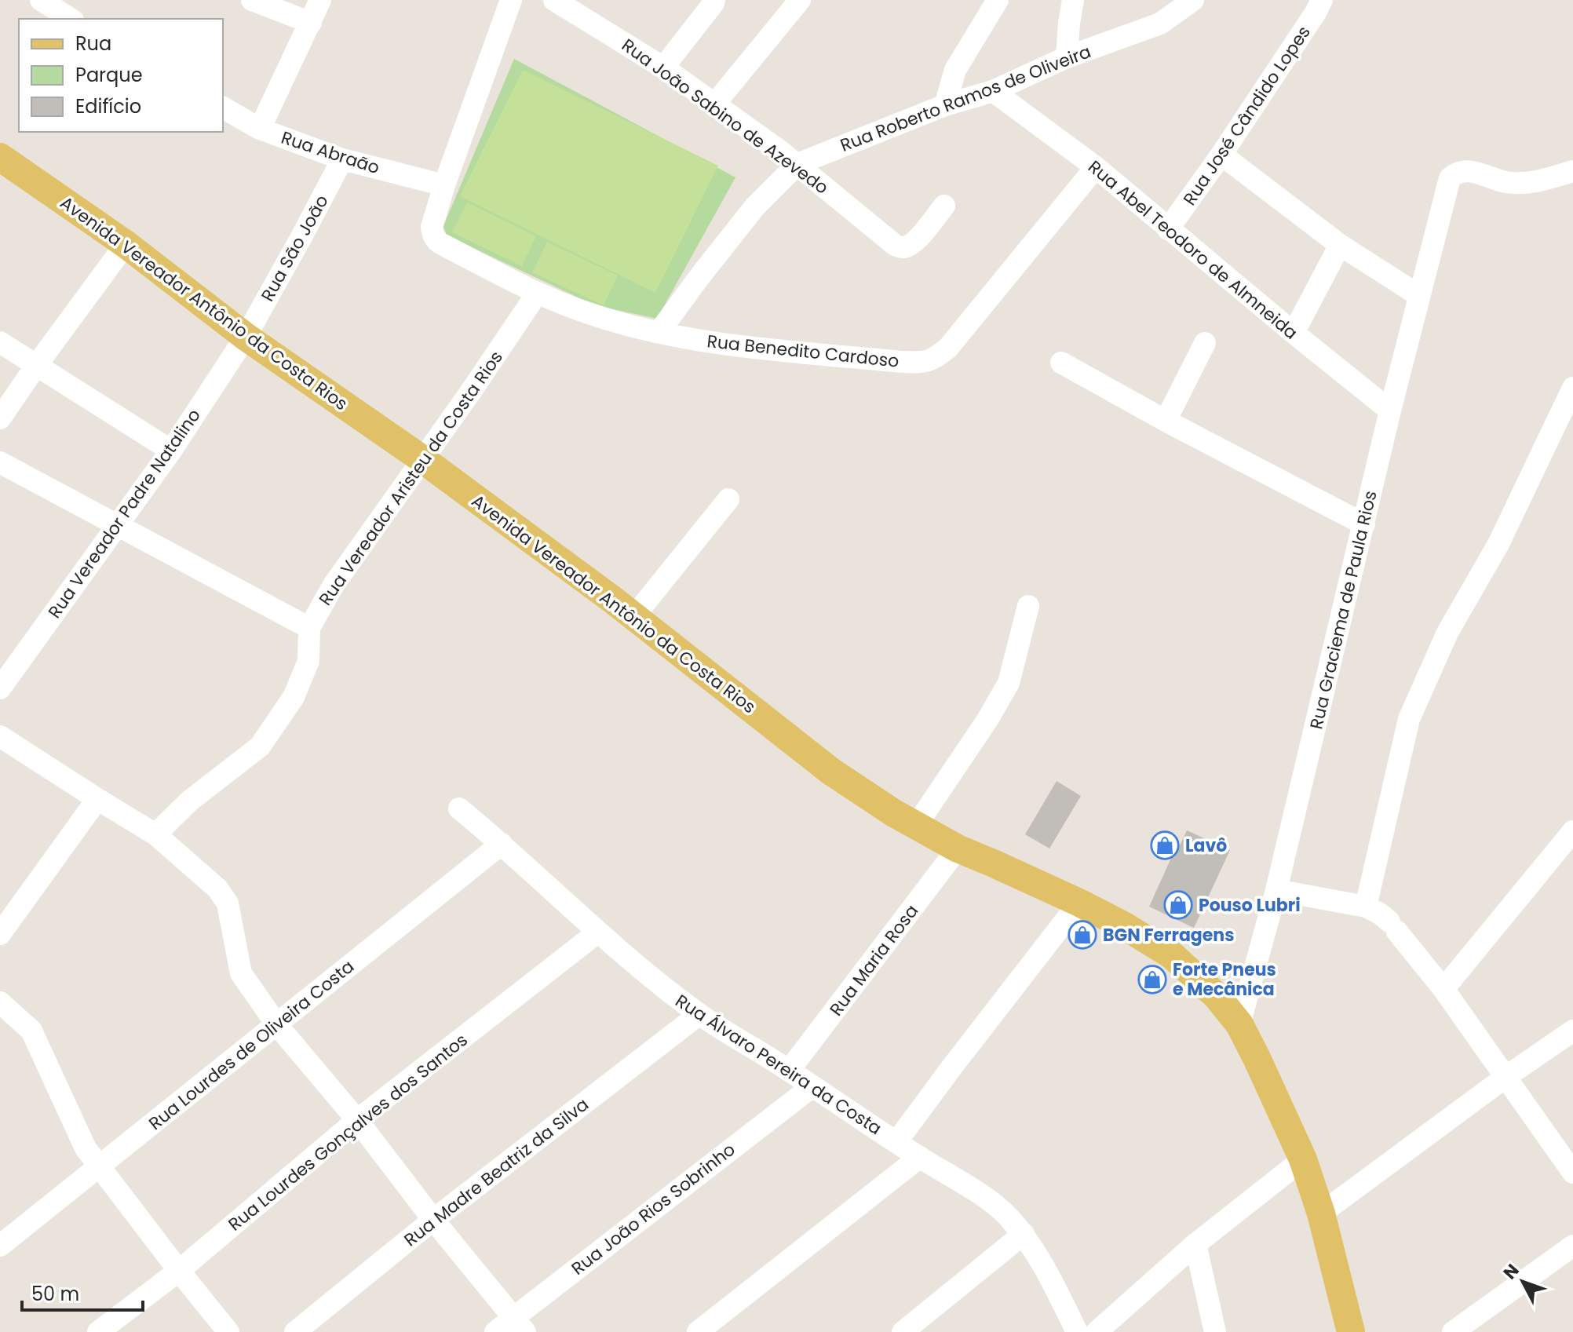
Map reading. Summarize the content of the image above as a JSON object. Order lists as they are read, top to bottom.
{
  "streets": {
    "main road": ["Avenida Vereador Antônio da Costa Rios"],
    "street": [
      "Rua Roberto Ramos de Oliveira",
      "Rua José Cândido Lopes",
      "Rua João Sabino de Azevedo",
      "Rua Abraão",
      "Rua São João",
      "Rua Abel Teodoro de Almneida",
      "Rua Benedito Cardoso",
      "Rua Vereador Aristeu da Costa Rios",
      "Rua Vereador Padre Natalino",
      "Rua Graciema de Paula Rios",
      "Rua Maria Rosa",
      "Rua Lourdes de Oliveira Costa",
      "Rua Álvaro Pereira da Costa",
      "Rua Lourdes Gonçalves dos Santos",
      "Rua Madre Beatriz da Silva",
      "Rua João Rios Sobrinho"
    ]
  },
  "crossings": [
    ["Rua Roberto Ramos de Oliveira", "Rua João Sabino de Azevedo"],
    ["Rua Roberto Ramos de Oliveira", "Rua Abel Teodoro de Almneida"],
    ["Rua Roberto Ramos de Oliveira", "Rua Benedito Cardoso"],
    ["Rua José Cândido Lopes", "Rua Abel Teodoro de Almneida"],
    ["Rua Abraão", "Rua São João"],
    ["Rua Abraão", "Rua Benedito Cardoso"],
    ["Rua São João", "Avenida Vereador Antônio da Costa Rios"],
    ["Rua São João", "Rua Vereador Padre Natalino"],
    ["Rua Abel Teodoro de Almneida", "Rua Benedito Cardoso"],
    ["Rua Abel Teodoro de Almneida", "Rua Graciema de Paula Rios"],
    ["Avenida Vereador Antônio da Costa Rios", "Rua Vereador Aristeu da Costa Rios"],
    ["Avenida Vereador Antônio da Costa Rios", "Rua Vereador Padre Natalino"],
    ["Avenida Vereador Antônio da Costa Rios", "Rua Graciema de Paula Rios"],
    ["Avenida Vereador Antônio da Costa Rios", "Rua Maria Rosa"],
    ["Rua Benedito Cardoso", "Rua Vereador Aristeu da Costa Rios"],
    ["Rua Maria Rosa", "Rua Álvaro Pereira da Costa"],
    ["Rua Lourdes de Oliveira Costa", "Rua Álvaro Pereira da Costa"],
    ["Rua Álvaro Pereira da Costa", "Rua Lourdes Gonçalves dos Santos"],
    ["Rua Álvaro Pereira da Costa", "Rua Madre Beatriz da Silva"],
    ["Rua Álvaro Pereira da Costa", "Rua João Rios Sobrinho"]
  ],
  "places": {
    "shop": [
      "Lavô",
      "Pouso Lubri",
      "BGN Ferragens",
      "Forte Pneus e Mecânica"
    ]
  },
  "legend": ["Rua", "Parque", "Edifício"],
  "scale_bar": "50 m",
  "north": "top left"
}
